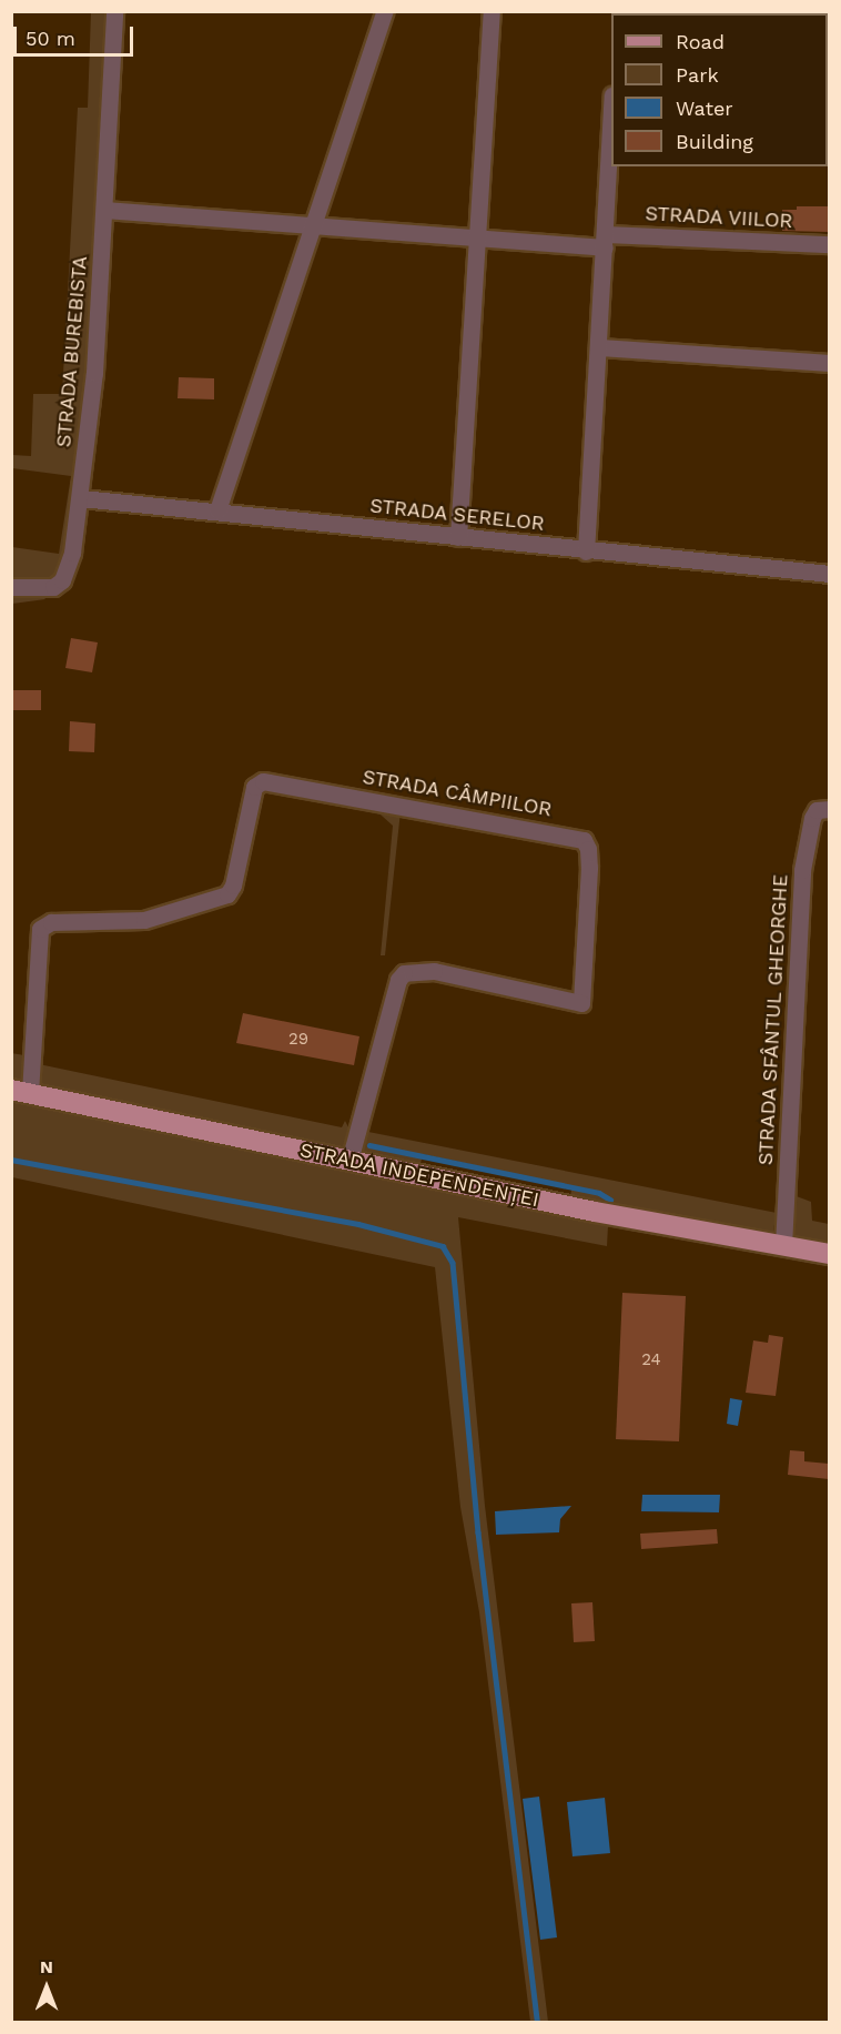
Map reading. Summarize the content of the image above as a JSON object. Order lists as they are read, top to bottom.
{
  "streets": {
    "main road": ["STRADA INDEPENDENȚEI"],
    "street": [
      "STRADA VIILOR",
      "STRADA BUREBISTA",
      "STRADA SERELOR",
      "STRADA CÂMPIILOR",
      "STRADA SFÂNTUL GHEORGHE"
    ]
  },
  "crossings": [
    ["STRADA BUREBISTA", "STRADA SERELOR"],
    ["STRADA CÂMPIILOR", "STRADA INDEPENDENȚEI"],
    ["STRADA SFÂNTUL GHEORGHE", "STRADA INDEPENDENȚEI"]
  ],
  "house_numbers": ["29", "24"],
  "legend": [
    "Road",
    "Park",
    "Water",
    "Building"
  ],
  "scale_bar": "50 m",
  "north": "top"
}
